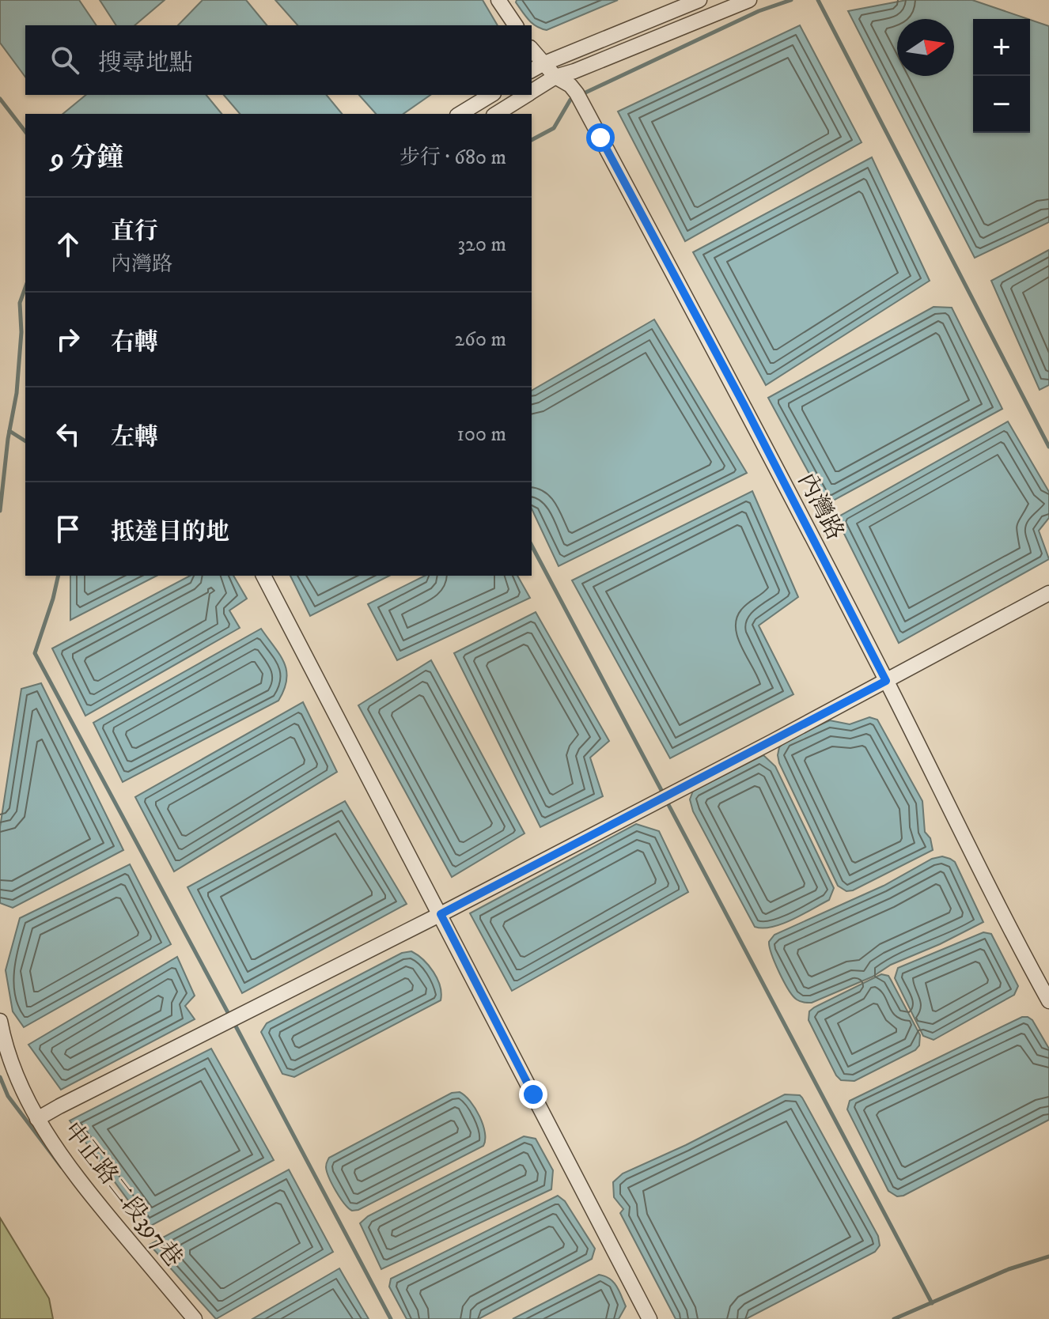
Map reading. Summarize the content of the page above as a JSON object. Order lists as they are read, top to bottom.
{
  "streets": {
    "street": ["內灣路", "中正路二段397巷"]
  },
  "north": "right",
  "page": {
    "map_buttons": ["+", "−"],
    "search": "搜尋地點",
    "heading": ["9 分鐘", "步行 · 680 m"],
    "list": [
      ["直行", "內灣路", "320 m"],
      ["右轉", "260 m"],
      ["左轉", "100 m"],
      "抵達目的地"
    ]
  }
}
